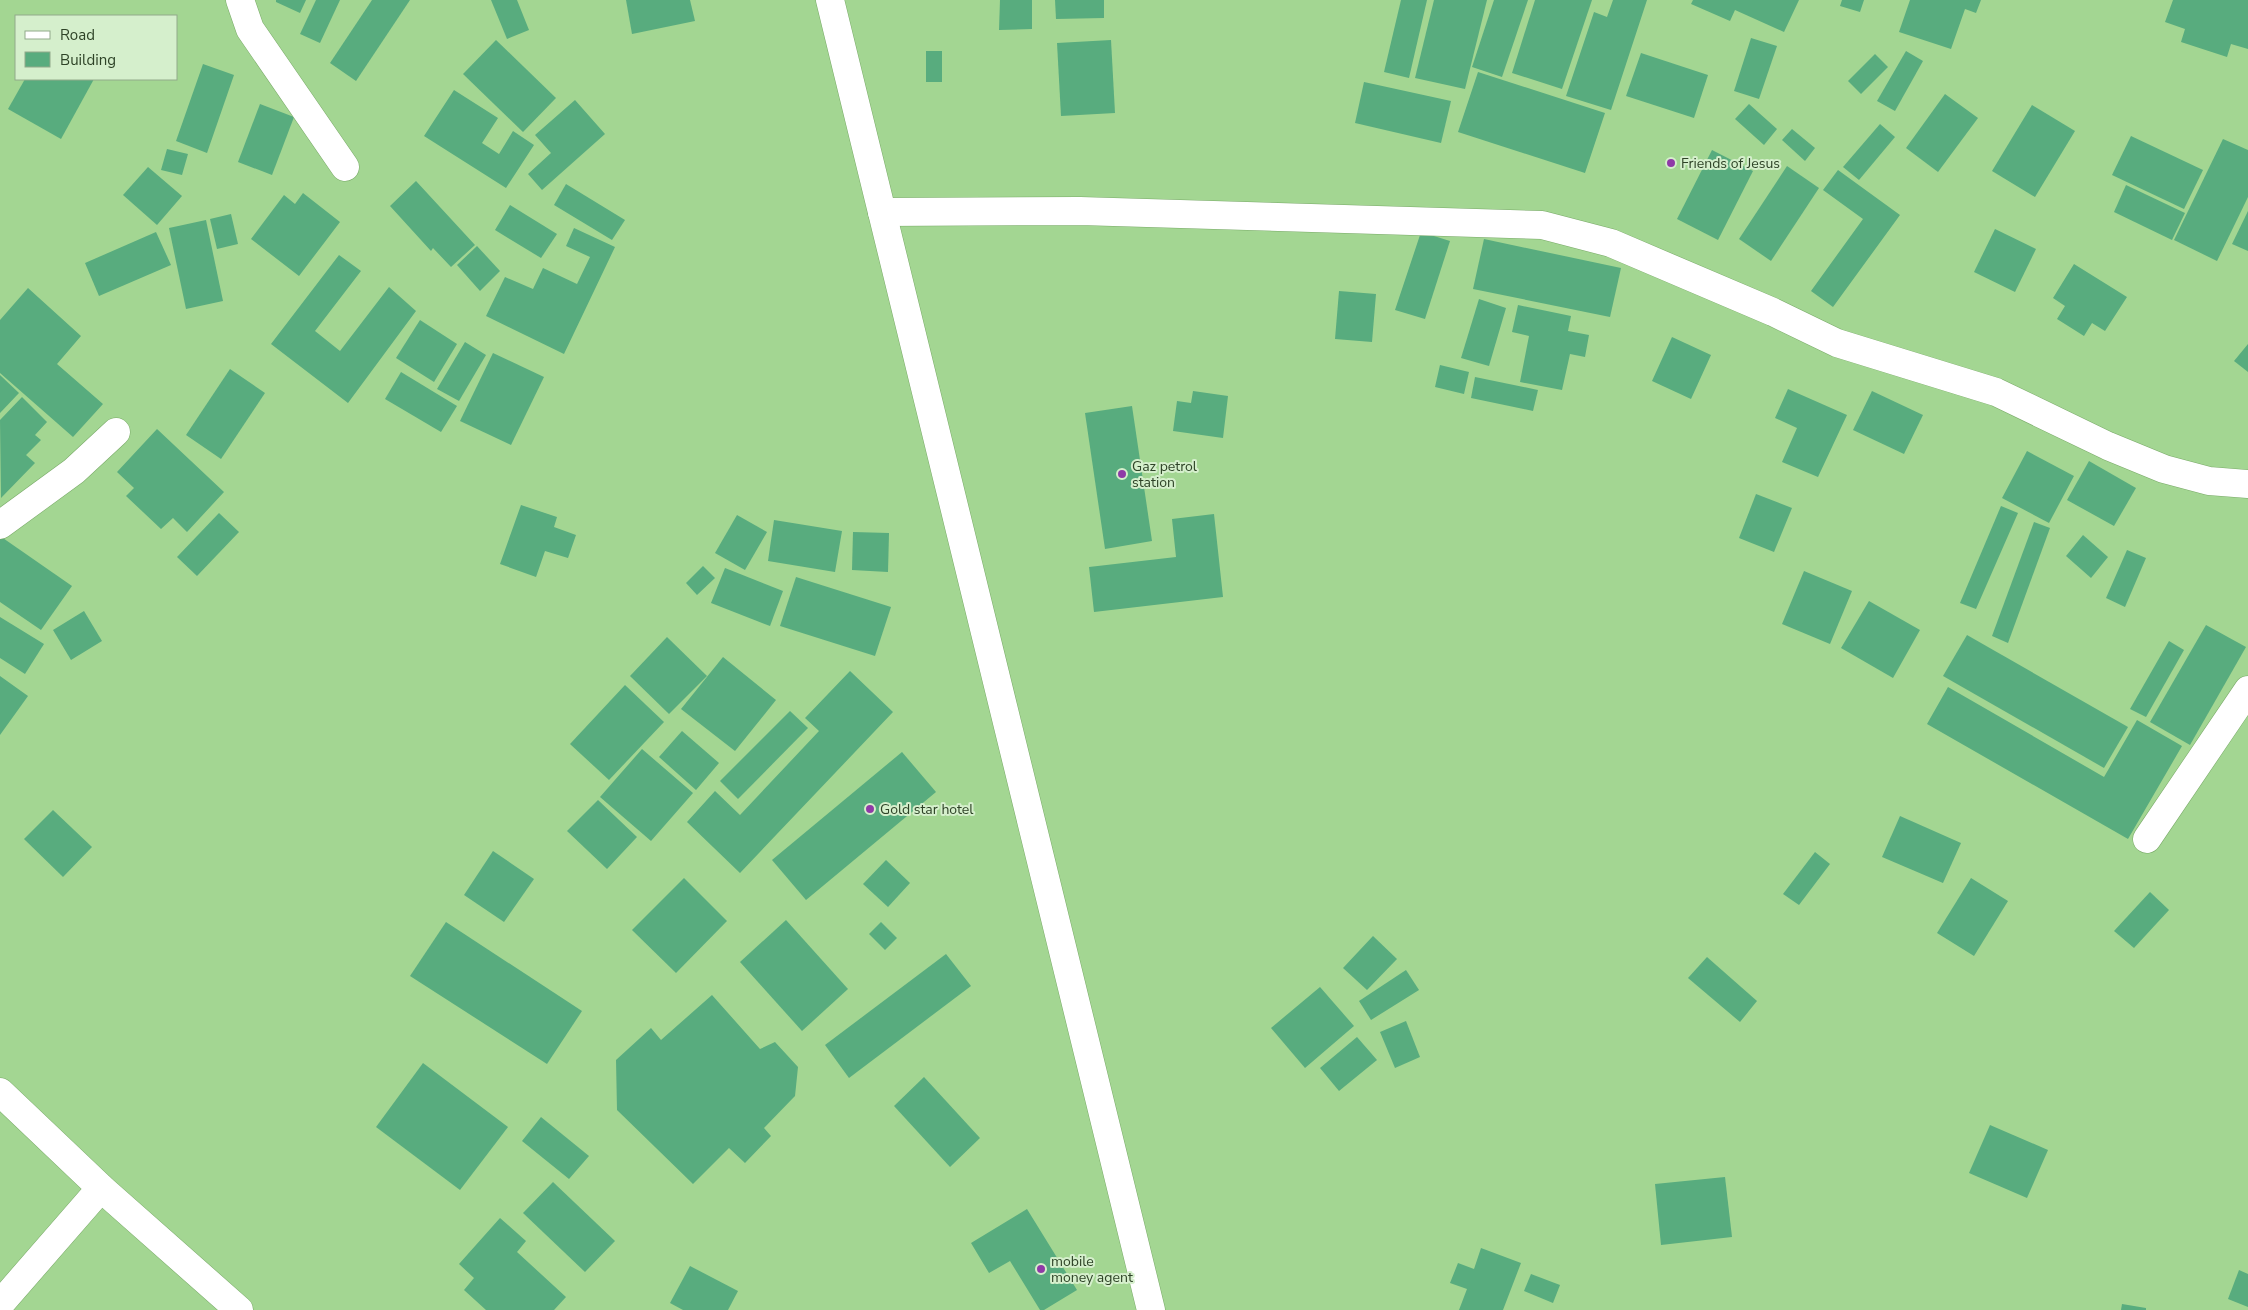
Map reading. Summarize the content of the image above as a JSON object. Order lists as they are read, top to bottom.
{
  "places": [
    "Friends of Jesus",
    "Gaz petrol station",
    "Gold star hotel",
    "mobile money agent"
  ],
  "legend": ["Road", "Building"]
}
